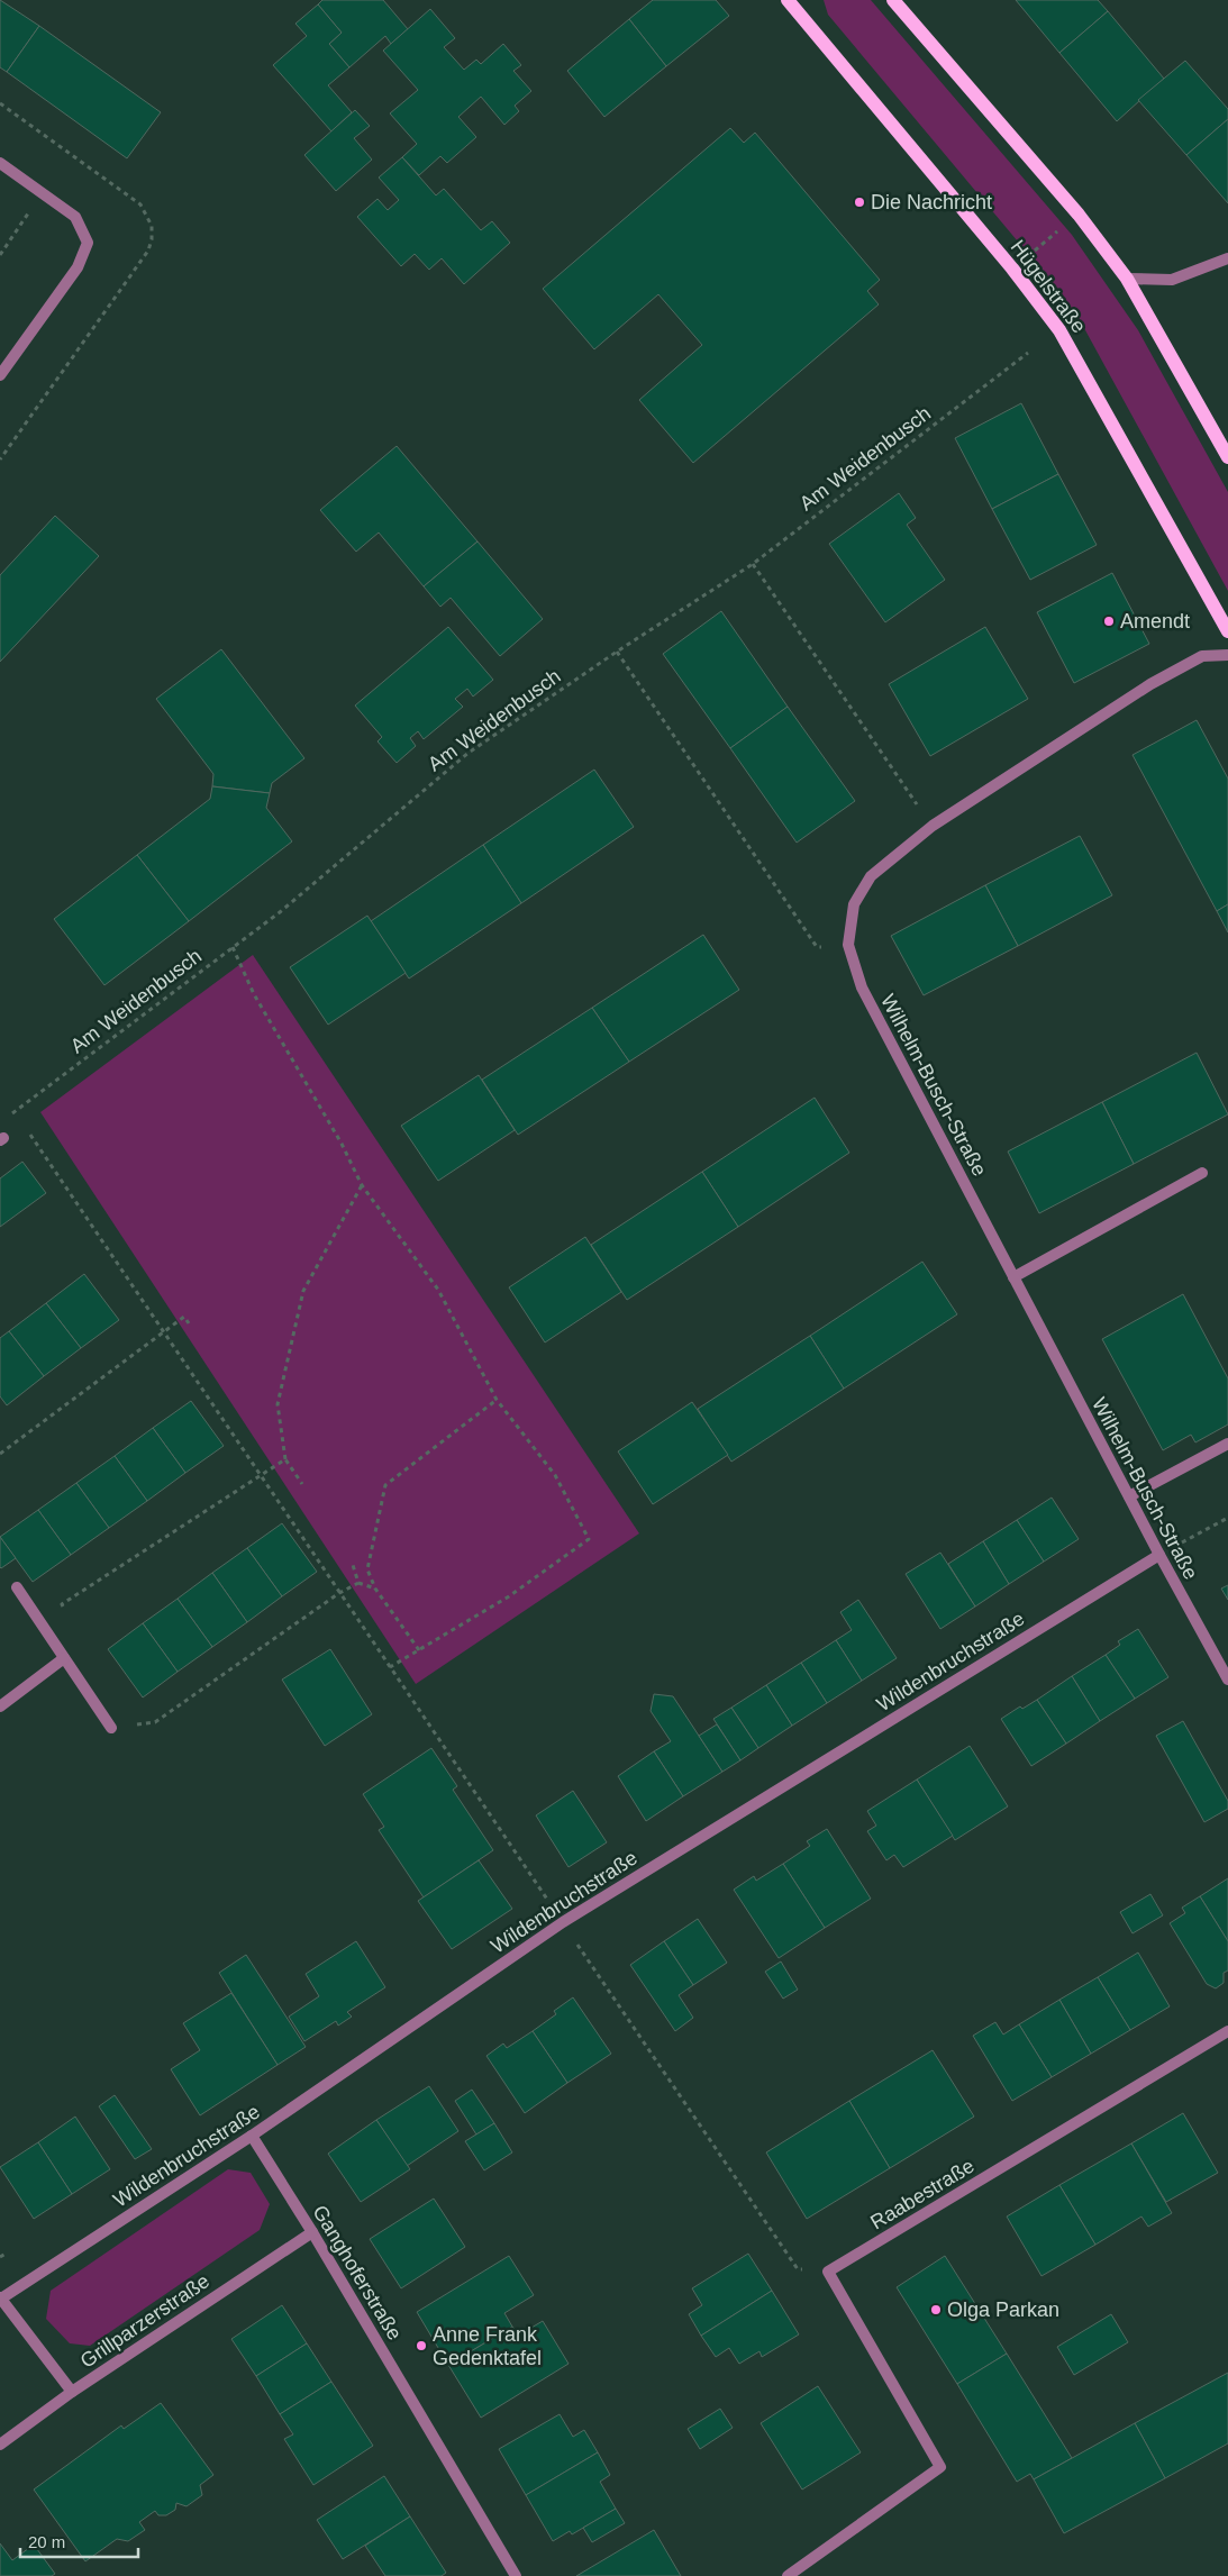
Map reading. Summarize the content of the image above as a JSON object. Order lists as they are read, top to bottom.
{
  "streets": {
    "main road": ["Hügelstraße"],
    "street": [
      "Wilhelm-Busch-Straße",
      "Wildenbruchstraße",
      "Raabestraße",
      "Ganghoferstraße",
      "Grillparzerstraße"
    ],
    "path": ["Am Weidenbusch"]
  },
  "crossings": [
    ["Wilhelm-Busch-Straße", "Wildenbruchstraße"],
    ["Wildenbruchstraße", "Ganghoferstraße"],
    ["Ganghoferstraße", "Grillparzerstraße"]
  ],
  "places": [
    "Die Nachricht",
    "Amendt",
    "Olga Parkan",
    "Anne Frank Gedenktafel"
  ],
  "scale_bar": "20 m"
}
